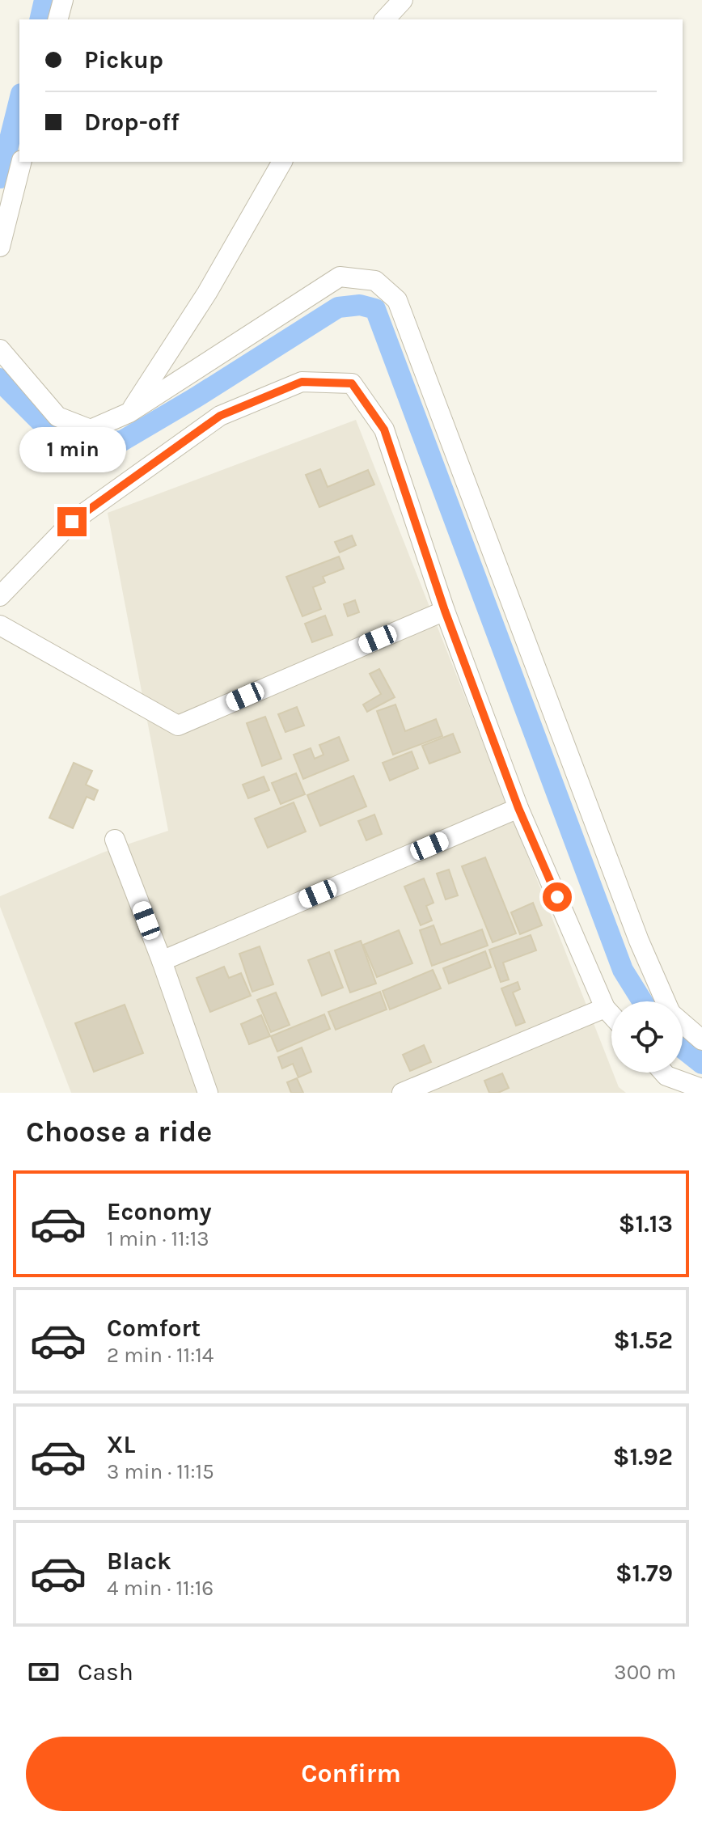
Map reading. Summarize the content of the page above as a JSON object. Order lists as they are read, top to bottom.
{
  "page": {
    "banner": ["Pickup", "Drop-off"],
    "bubble": "1 min",
    "heading": "Choose a ride",
    "list": [
      {
        "name": "Economy",
        "note": "1 min · 11:13",
        "value": "$1.13"
      },
      {
        "name": "Comfort",
        "note": "2 min · 11:14",
        "value": "$1.52"
      },
      {
        "name": "XL",
        "note": "3 min · 11:15",
        "value": "$1.92"
      },
      {
        "name": "Black",
        "note": "4 min · 11:16",
        "value": "$1.79"
      }
    ],
    "pay": ["Cash", "300 m"],
    "buttons": "Confirm"
  }
}
